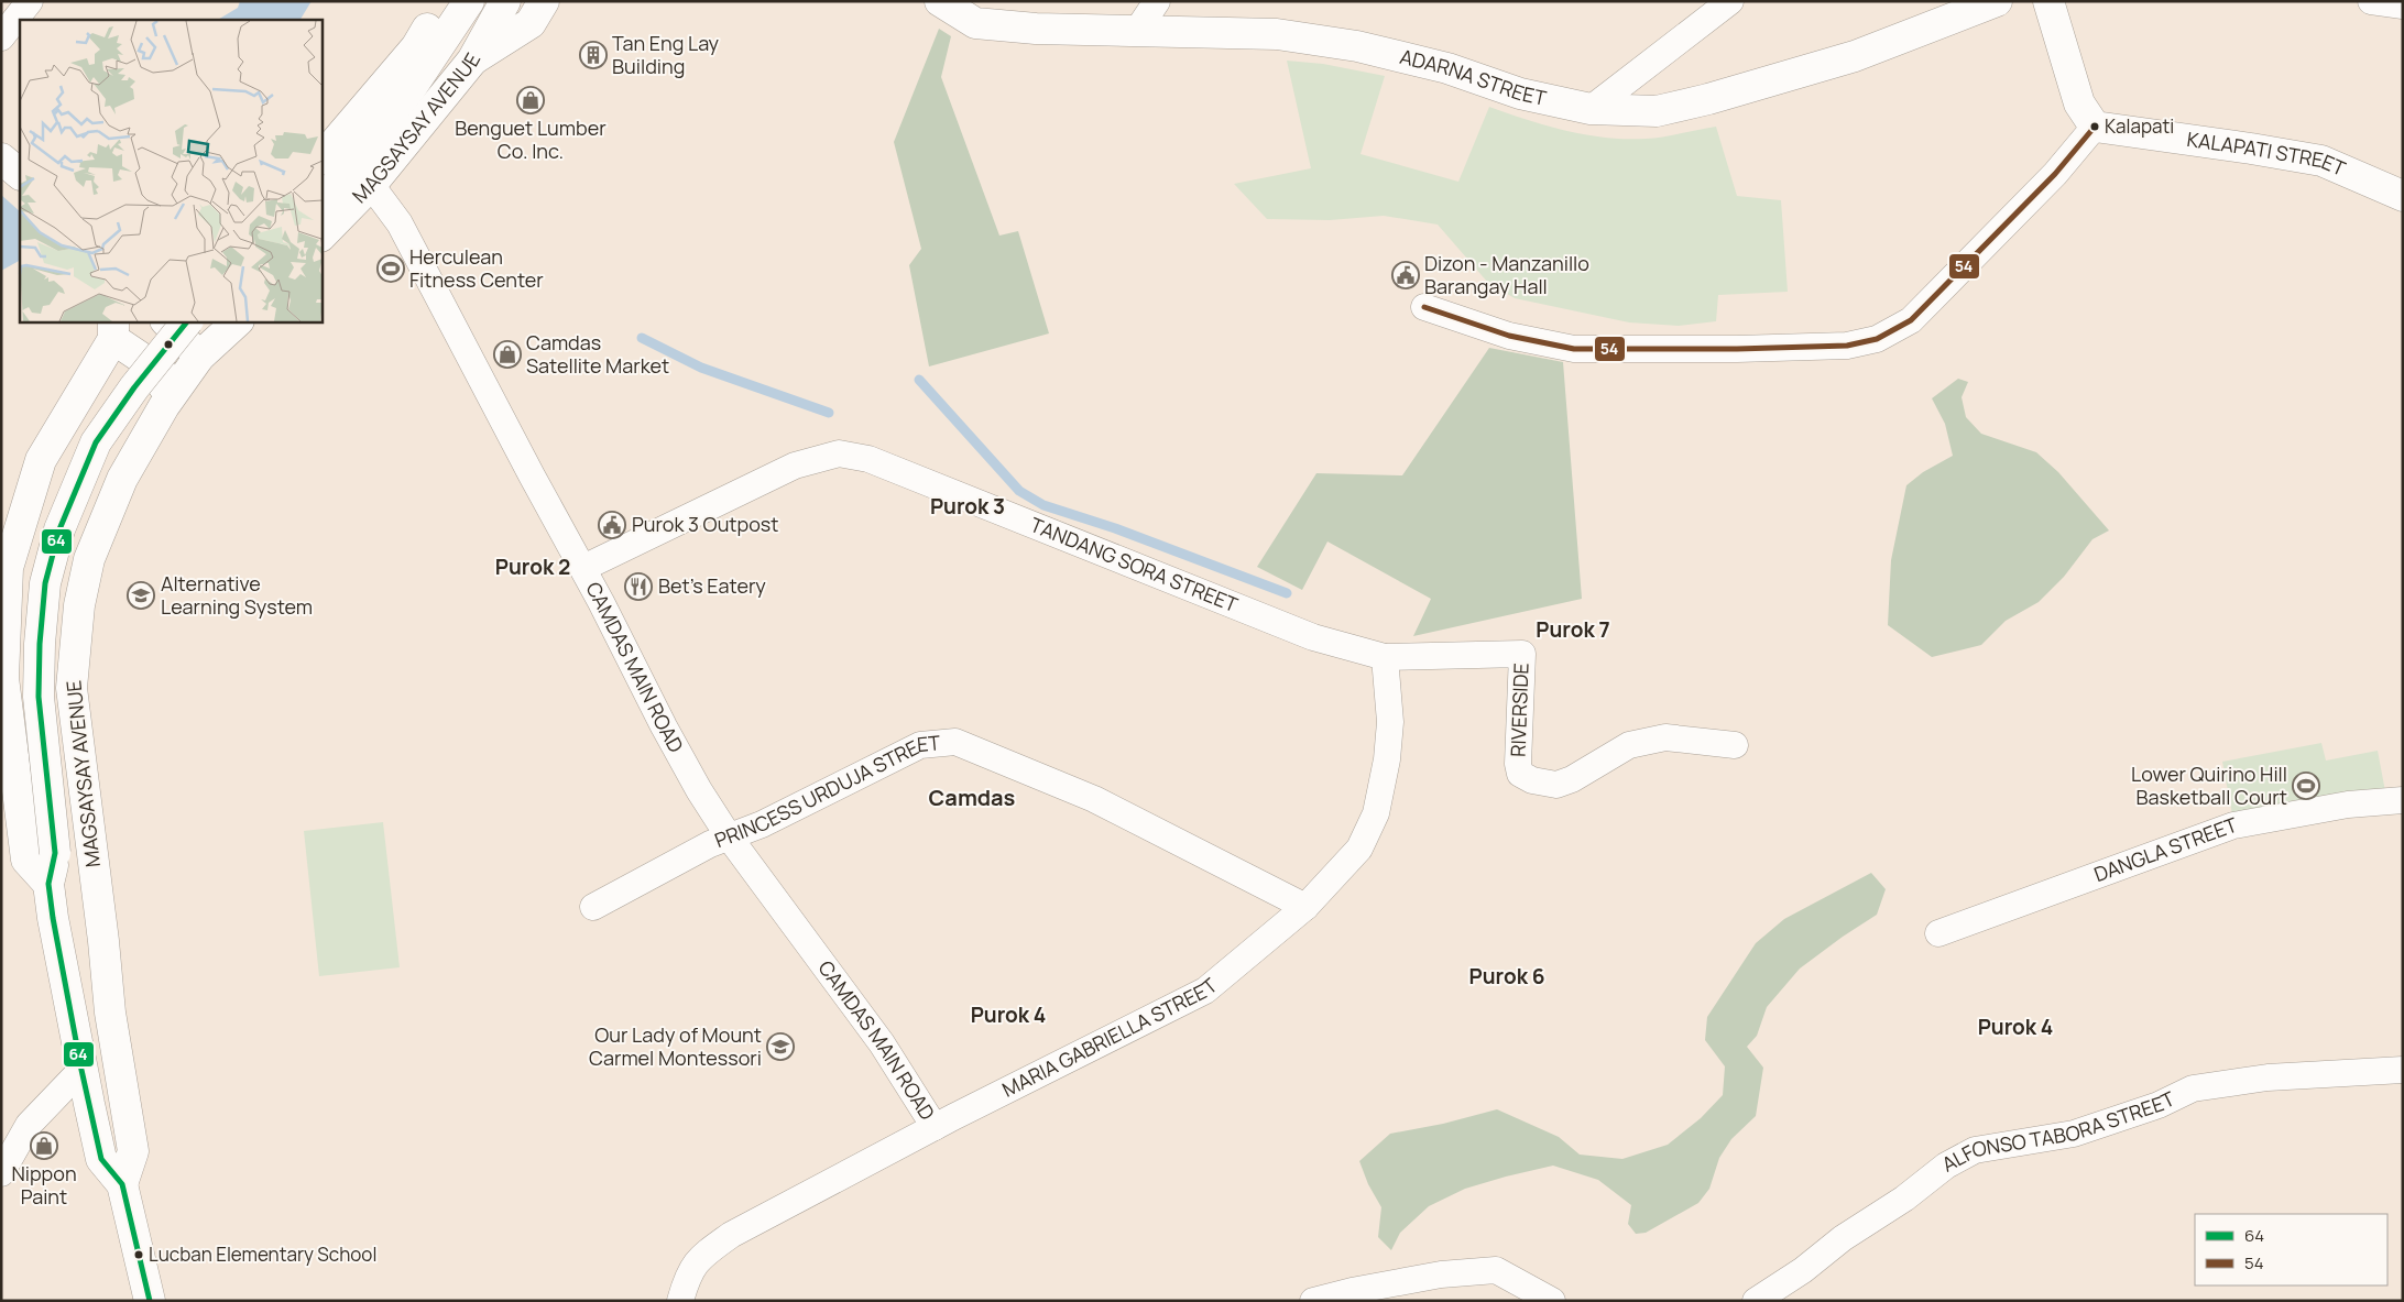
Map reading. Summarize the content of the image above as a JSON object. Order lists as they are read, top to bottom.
{
  "streets": {
    "main road": ["ADARNA STREET", "MAGSAYSAY AVENUE", "KALAPATI STREET"],
    "street": [
      "TANDANG SORA STREET",
      "CAMDAS MAIN ROAD",
      "RIVERSIDE",
      "PRINCESS URDUJA STREET",
      "DANGLA STREET",
      "MARIA GABRIELLA STREET",
      "ALFONSO TABORA STREET"
    ]
  },
  "crossings": [
    ["MAGSAYSAY AVENUE", "CAMDAS MAIN ROAD"],
    ["TANDANG SORA STREET", "CAMDAS MAIN ROAD"],
    ["TANDANG SORA STREET", "RIVERSIDE"],
    ["TANDANG SORA STREET", "MARIA GABRIELLA STREET"],
    ["CAMDAS MAIN ROAD", "PRINCESS URDUJA STREET"],
    ["CAMDAS MAIN ROAD", "MARIA GABRIELLA STREET"],
    ["RIVERSIDE", "MARIA GABRIELLA STREET"],
    ["PRINCESS URDUJA STREET", "MARIA GABRIELLA STREET"]
  ],
  "districts": [
    "Purok 3",
    "Purok 2",
    "Purok 7",
    "Camdas",
    "Purok 6",
    "Purok 4",
    "Purok 4"
  ],
  "places": {
    "building": ["Tan Eng Lay Building"],
    "shop": ["Benguet Lumber Co. Inc.", "Camdas Satellite Market", "Nippon Paint"],
    "other": ["Kalapati", "Lucban Elementary School"],
    "sports": ["Herculean Fitness Center", "Lower Quirino Hill Basketball Court"],
    "public building": ["Dizon - Manzanillo Barangay Hall", "Purok 3 Outpost"],
    "restaurant": ["Bet's Eatery"],
    "school or university": ["Alternative Learning System", "Our Lady of Mount Carmel Montessori"]
  },
  "lines": ["transit line 54", "transit line 64"],
  "legend": ["64", "54"]
}
